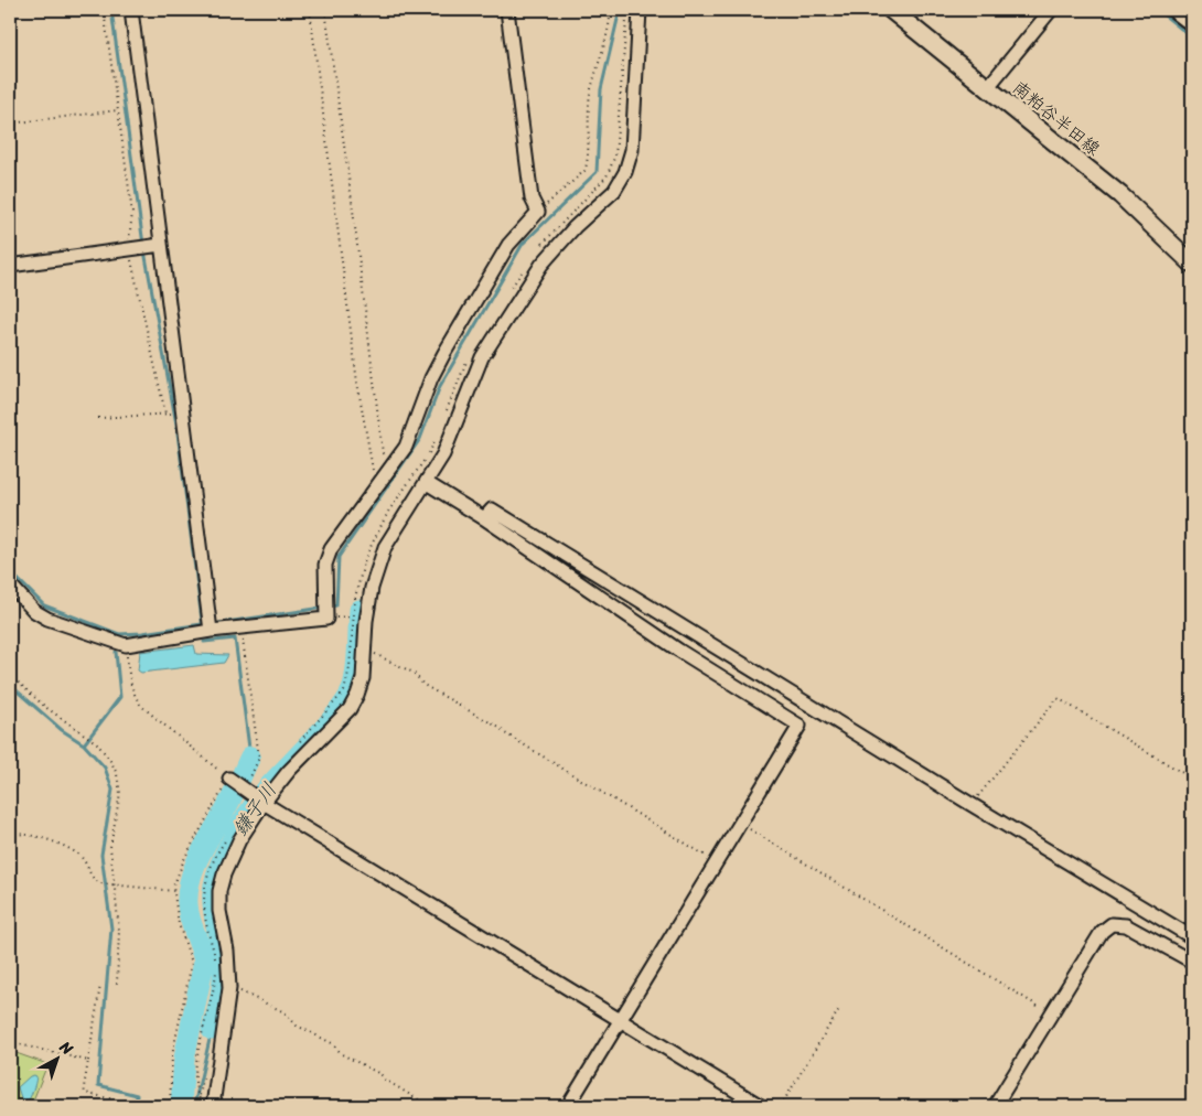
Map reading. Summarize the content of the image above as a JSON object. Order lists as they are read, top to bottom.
{
  "streets": {
    "main road": ["南粕谷半田線"]
  },
  "water": ["鎌子川"],
  "north": "top right"
}
